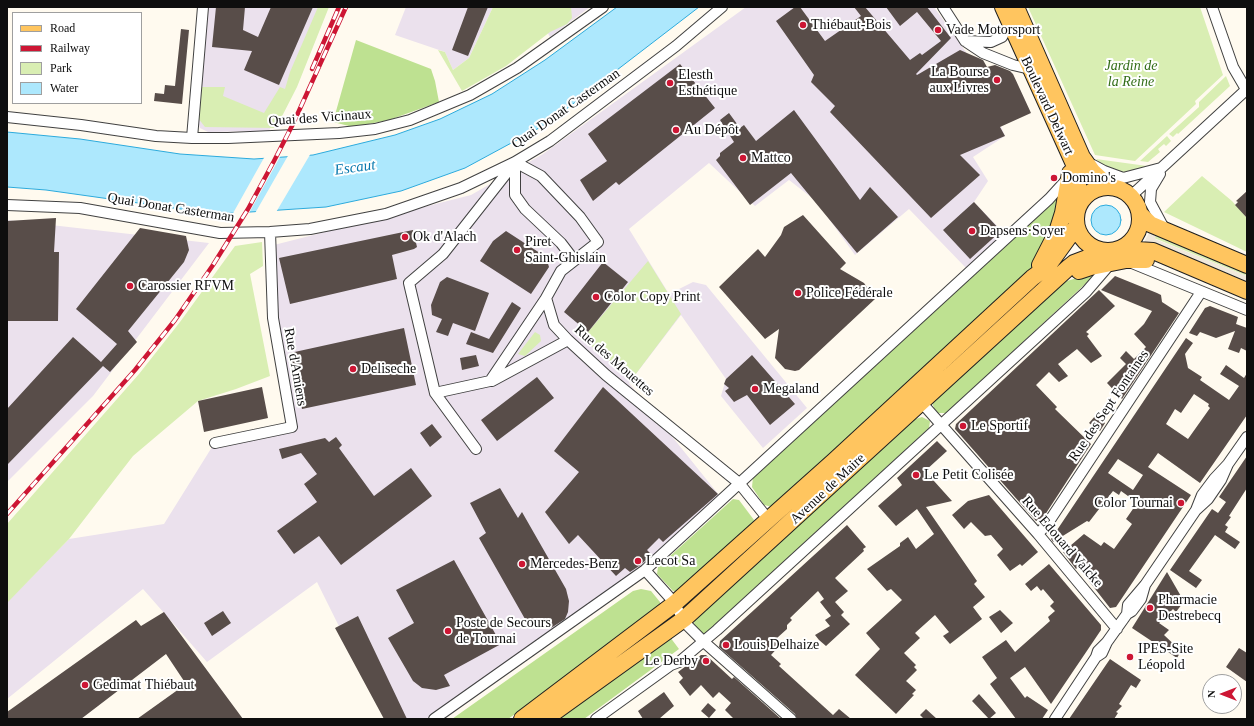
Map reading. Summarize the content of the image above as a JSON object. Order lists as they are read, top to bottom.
{
  "streets": {
    "main road": ["Boulevard Delwart", "Avenue de Maire"],
    "street": [
      "Quai Donat Casterman",
      "Quai des Vicinaux",
      "Rue des Mouettes",
      "Rue d'Amiens",
      "Rue des Sept Fontaines",
      "Rue Edouard Valcke"
    ]
  },
  "crossings": [
    ["Boulevard Delwart", "Avenue de Maire"],
    ["Quai Donat Casterman", "Rue d'Amiens"],
    ["Rue des Mouettes", "Avenue de Maire"],
    ["Rue des Sept Fontaines", "Rue Edouard Valcke"],
    ["Avenue de Maire", "Rue Edouard Valcke"]
  ],
  "water": ["Escaut"],
  "parks": ["Jardin de la Reine"],
  "places": [
    "Thiébaut-Bois",
    "Vade Motorsport",
    "La Bourse aux Livres",
    "Elesth Esthétique",
    "Au Dépôt",
    "Mattco",
    "Domino's",
    "Dapsens·Soyer",
    "Ok d'Alach",
    "Piret Saint-Ghislain",
    "Carossier RFVM",
    "Police Fédérale",
    "Color Copy Print",
    "Deliseche",
    "Megaland",
    "Le Sportif",
    "Le Petit Colisée",
    "Color Tournai",
    "Lecot Sa",
    "Mercedes-Benz",
    "Pharmacie Destrebecq",
    "Poste de Secours de Tournai",
    "Louis Delhaize",
    "IPES-Site Léopold",
    "Le Derby",
    "Gedimat Thiébaut"
  ],
  "legend": [
    "Road",
    "Railway",
    "Park",
    "Water"
  ],
  "north": "left"
}
